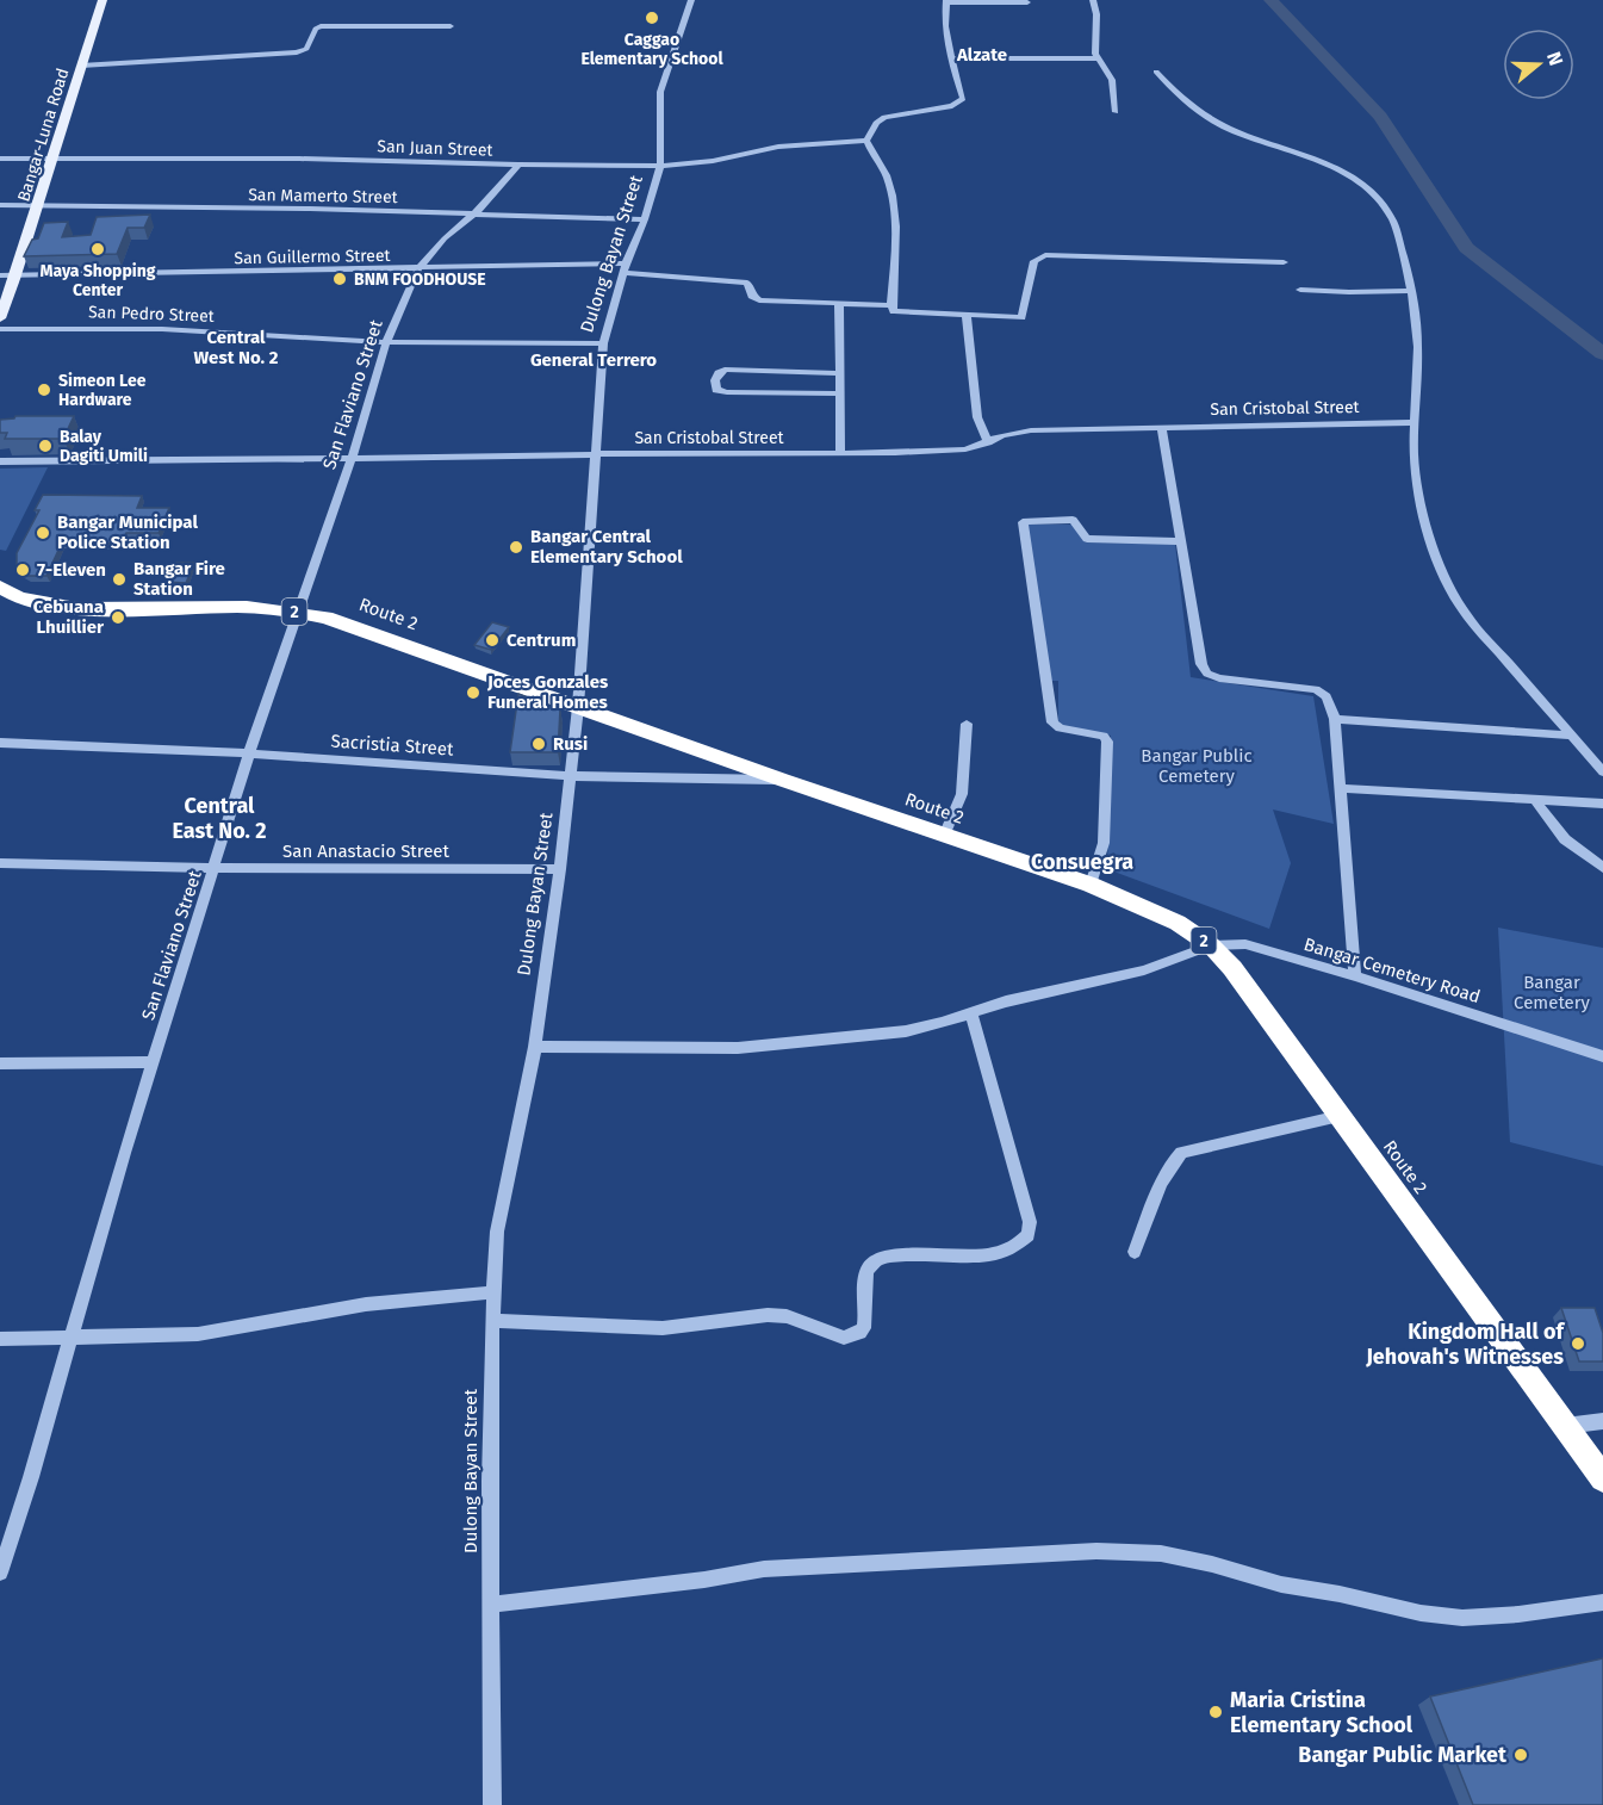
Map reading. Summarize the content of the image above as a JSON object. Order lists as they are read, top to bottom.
{
  "streets": {
    "highway": ["2", "Route 2"],
    "main road": ["Bangar-Luna Road"],
    "street": [
      "San Juan Street",
      "San Mamerto Street",
      "Dulong Bayan Street",
      "San Guillermo Street",
      "San Pedro Street",
      "San Flaviano Street",
      "San Cristobal Street",
      "Sacristia Street",
      "San Anastacio Street",
      "Bangar Cemetery Road"
    ]
  },
  "crossings": [
    ["Bangar-Luna Road", "San Juan Street"],
    ["Bangar-Luna Road", "San Mamerto Street"],
    ["Bangar-Luna Road", "San Guillermo Street"],
    ["San Juan Street", "Dulong Bayan Street"],
    ["San Juan Street", "San Flaviano Street"],
    ["San Mamerto Street", "Dulong Bayan Street"],
    ["San Mamerto Street", "San Flaviano Street"],
    ["Dulong Bayan Street", "San Guillermo Street"],
    ["Dulong Bayan Street", "San Pedro Street"],
    ["Dulong Bayan Street", "San Cristobal Street"],
    ["Dulong Bayan Street", "Route 2"],
    ["Dulong Bayan Street", "Sacristia Street"],
    ["Dulong Bayan Street", "San Anastacio Street"],
    ["Dulong Bayan Street", "Bangar Cemetery Road"],
    ["San Guillermo Street", "San Flaviano Street"],
    ["San Pedro Street", "San Flaviano Street"],
    ["San Flaviano Street", "San Cristobal Street"],
    ["San Flaviano Street", "Route 2"],
    ["San Flaviano Street", "Sacristia Street"],
    ["San Flaviano Street", "San Anastacio Street"],
    ["Route 2", "Sacristia Street"],
    ["Route 2", "Bangar Cemetery Road"]
  ],
  "districts": [
    "Alzate",
    "Central West No. 2",
    "General Terrero",
    "Central East No. 2",
    "Consuegra"
  ],
  "parks": ["Bangar Public Cemetery", "Bangar Cemetery"],
  "places": [
    "Caggao Elementary School",
    "Maya Shopping Center",
    "BNM FOODHOUSE",
    "Simeon Lee Hardware",
    "Balay Dagiti Umili",
    "Bangar Municipal Police Station",
    "Bangar Central Elementary School",
    "7-Eleven",
    "Bangar Fire Station",
    "Cebuana Lhuillier",
    "Centrum",
    "Joces Gonzales Funeral Homes",
    "Rusi",
    "Kingdom Hall of Jehovah's Witnesses",
    "Maria Cristina Elementary School",
    "Bangar Public Market"
  ],
  "north": "right"
}
